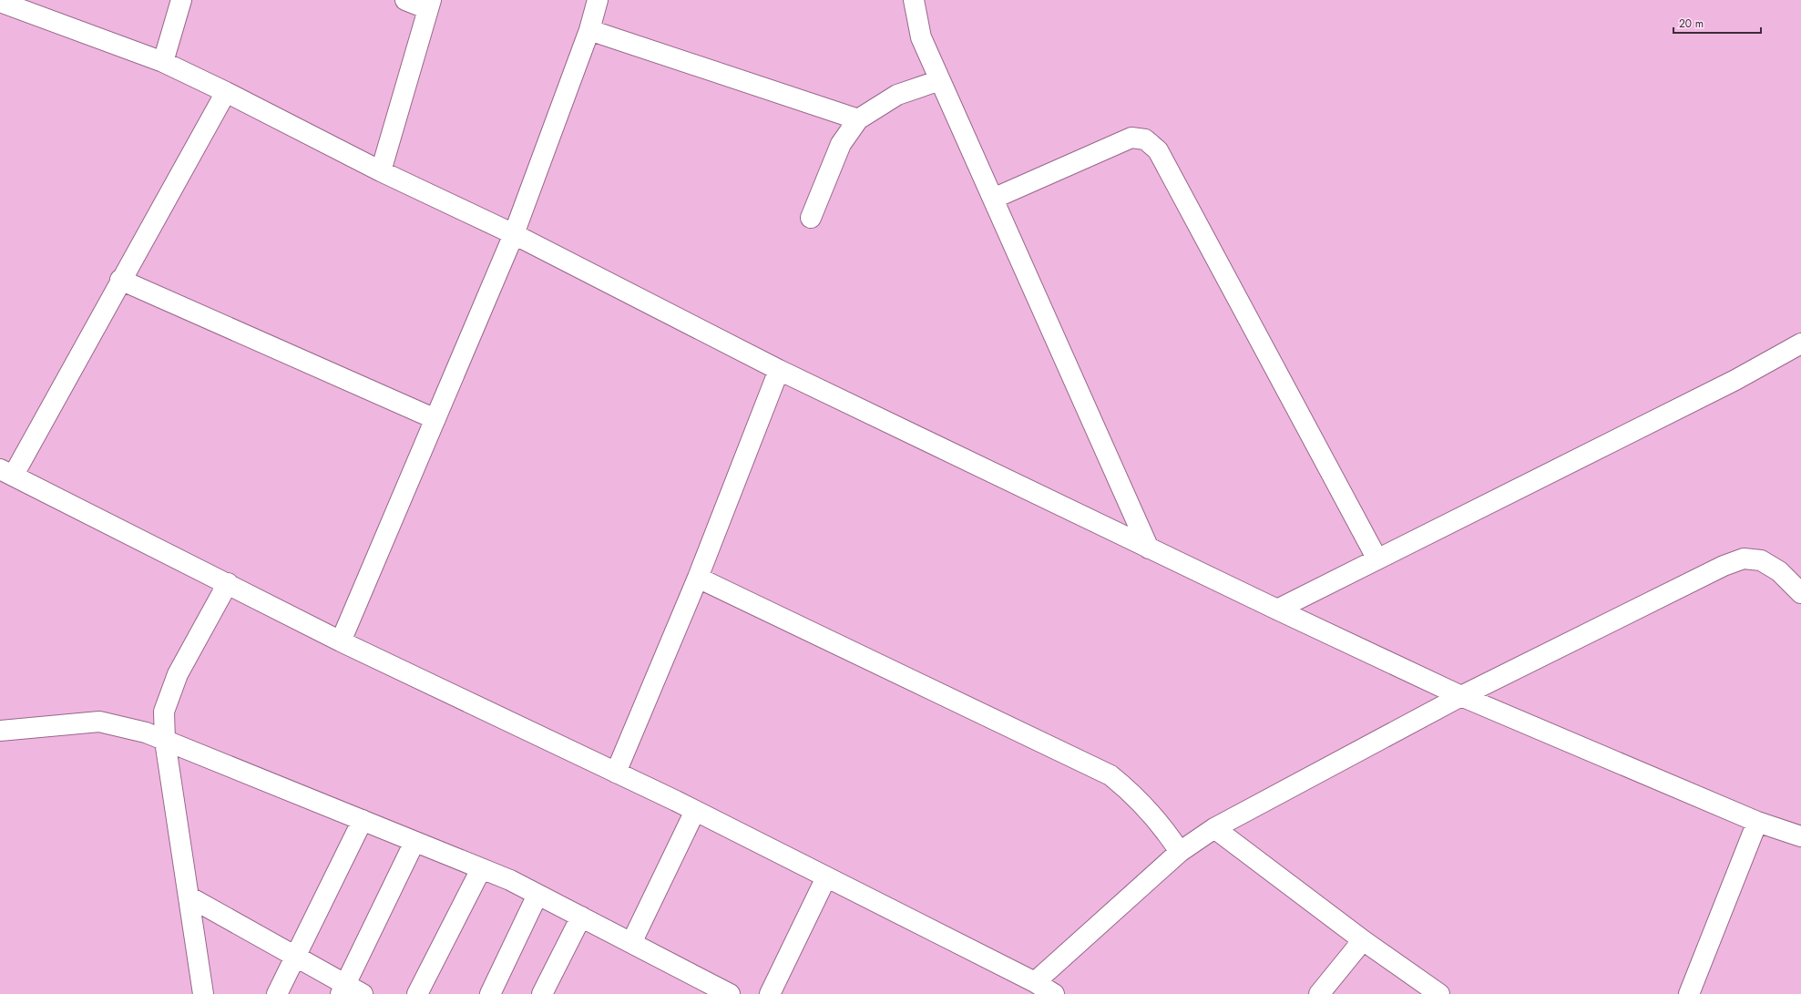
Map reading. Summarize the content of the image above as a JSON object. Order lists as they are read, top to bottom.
{
  "scale_bar": "20 m"
}
